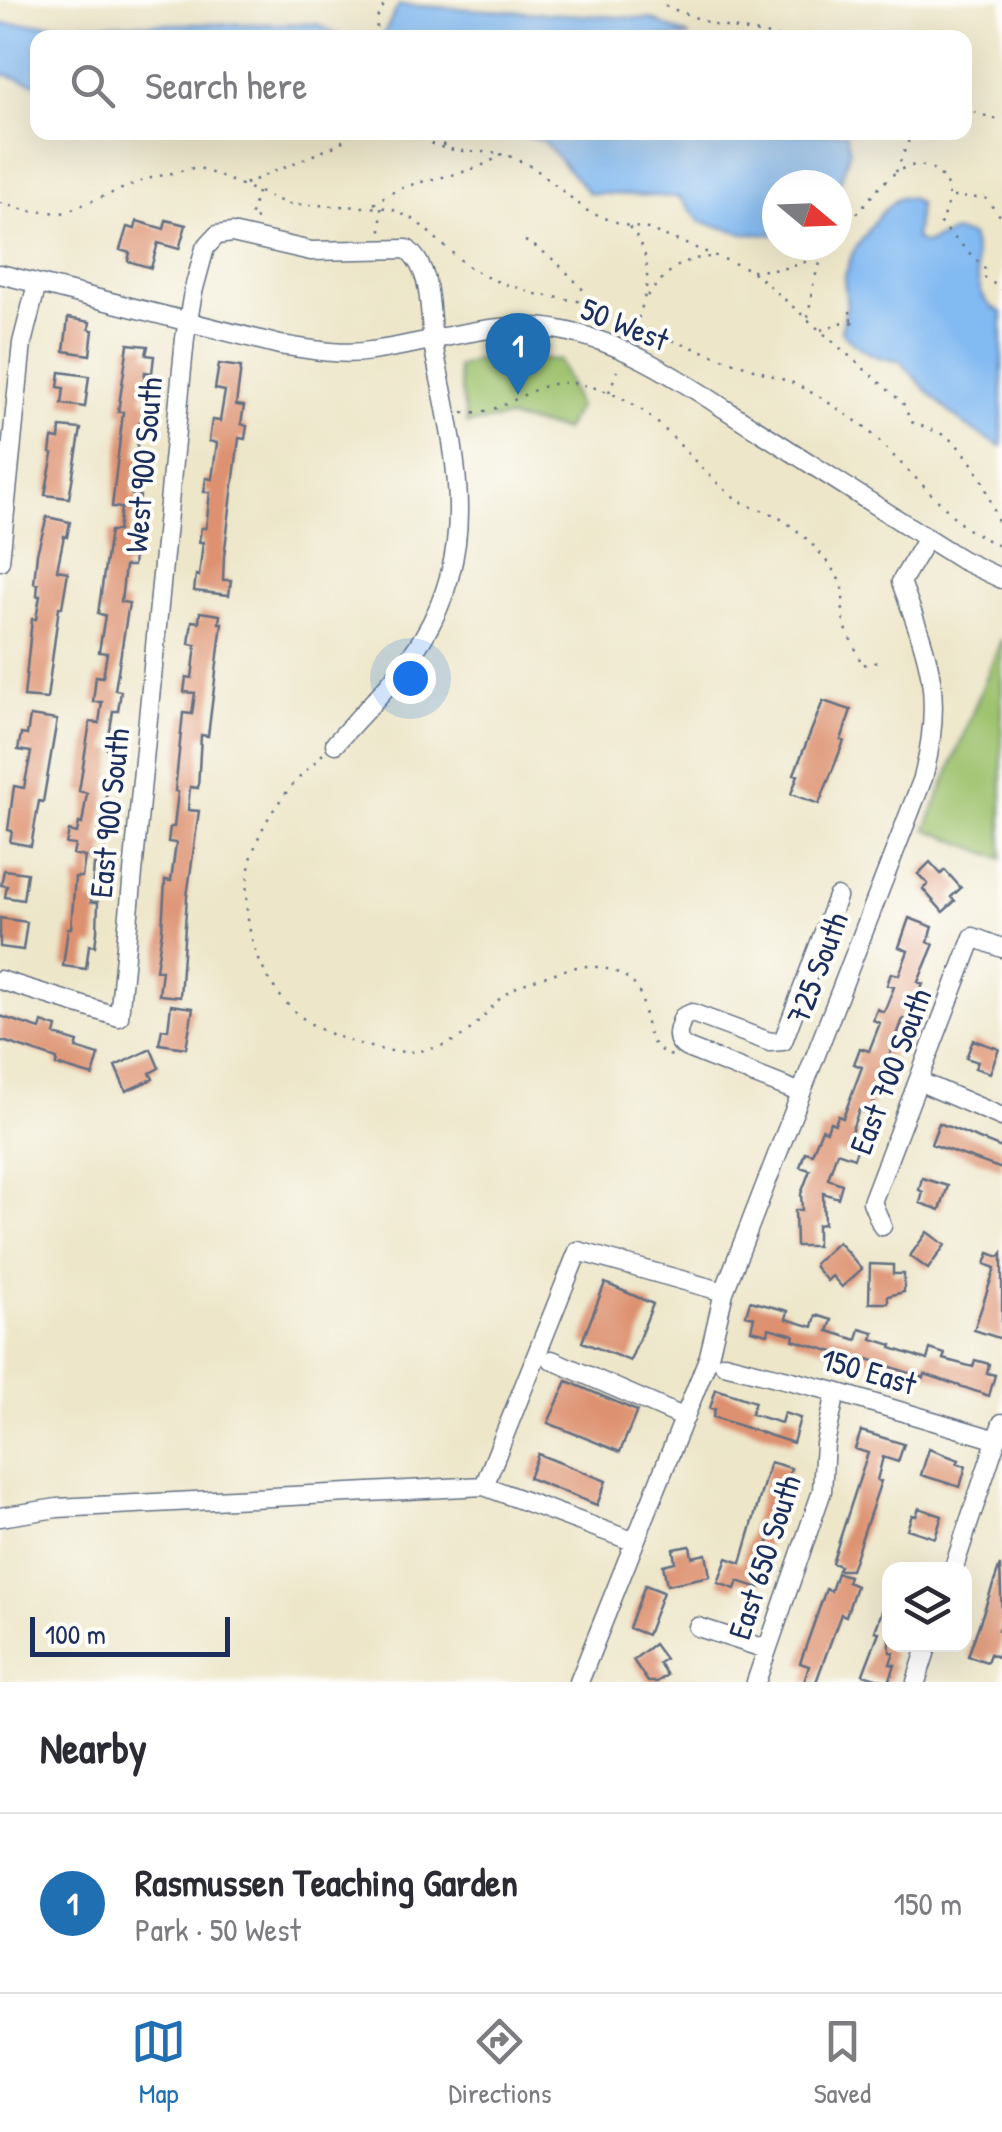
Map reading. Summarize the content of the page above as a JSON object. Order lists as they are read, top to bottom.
{
  "streets": {
    "street": [
      "50 West",
      "West 900 South",
      "East 900 South",
      "725 South",
      "East 700 South",
      "150 East",
      "East 650 South"
    ]
  },
  "crossings": [
    ["50 West", "West 900 South"],
    ["50 West", "725 South"],
    ["West 900 South", "East 900 South"],
    ["150 East", "East 650 South"]
  ],
  "scale_bar": "100 m",
  "north": "right",
  "page": {
    "search": "Search here",
    "pins": "1",
    "scale": "100 m",
    "heading": "Nearby",
    "list": [
      {
        "mark": "1",
        "name": "Rasmussen Teaching Garden",
        "note": "Park · 50 West",
        "value": "150 m"
      }
    ],
    "nav": ["Map", "Directions", "Saved"]
  }
}
